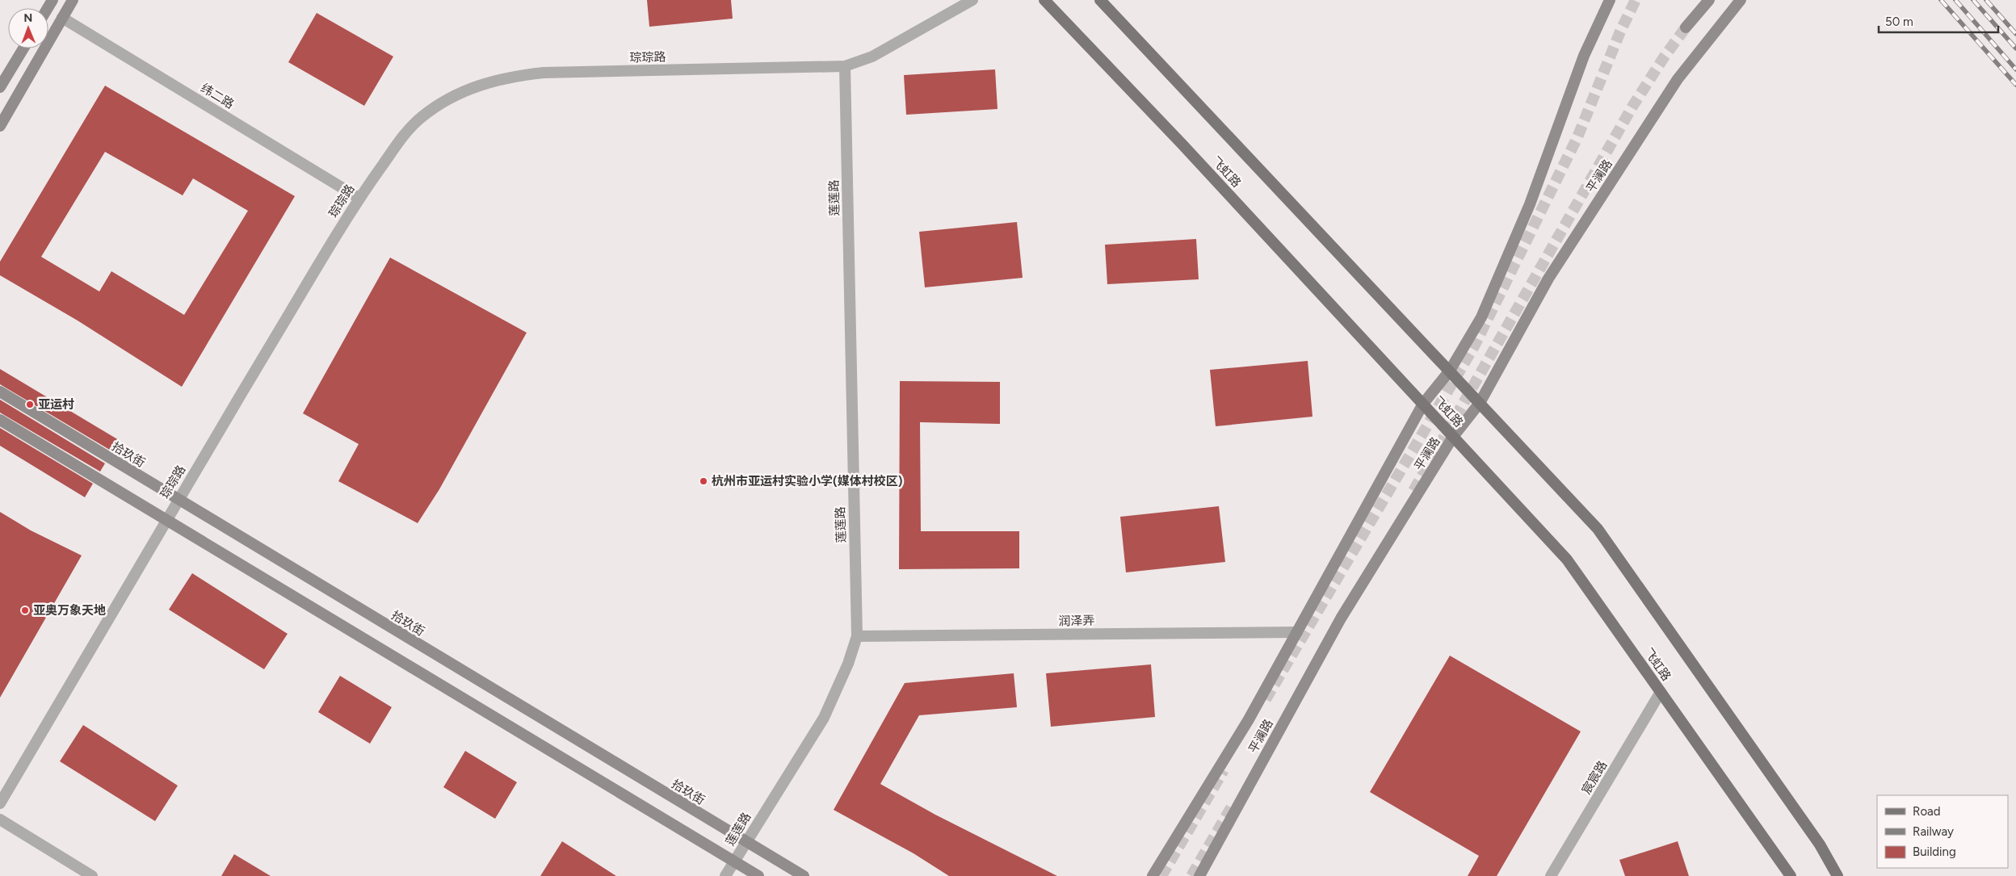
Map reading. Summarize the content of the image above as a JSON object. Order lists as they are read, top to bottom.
{
  "streets": {
    "main road": ["飞虹路", "平澜路", "拾玖街"],
    "street": [
      "琮琮路",
      "纬二路",
      "莲莲路",
      "润泽弄",
      "宸宸路"
    ]
  },
  "crossings": [
    ["琮琮路", "纬二路"],
    ["琮琮路", "莲莲路"],
    ["琮琮路", "拾玖街"],
    ["飞虹路", "平澜路"],
    ["飞虹路", "宸宸路"],
    ["平澜路", "润泽弄"],
    ["莲莲路", "拾玖街"],
    ["莲莲路", "润泽弄"]
  ],
  "places": ["亚运村", "杭州市亚运村实验小学(媒体村校区)", "亚奥万象天地"],
  "legend": ["Road", "Railway", "Building"],
  "scale_bar": "50 m",
  "north": "top"
}
